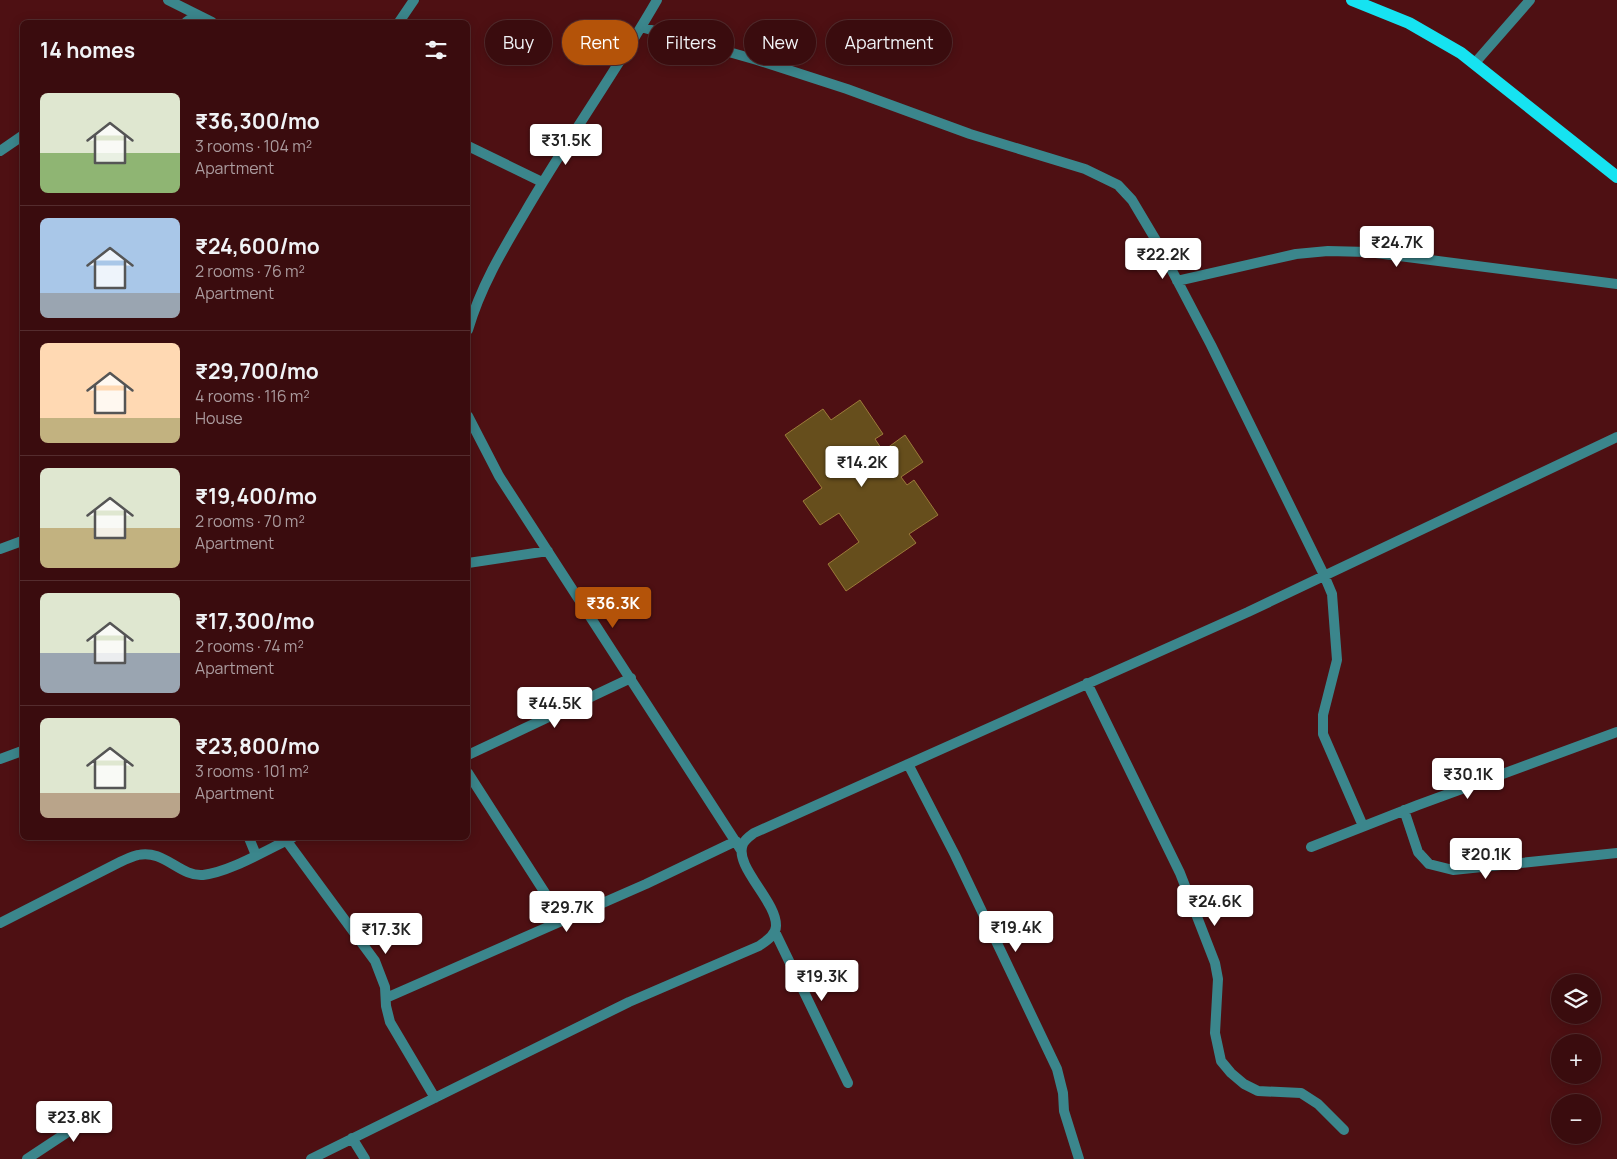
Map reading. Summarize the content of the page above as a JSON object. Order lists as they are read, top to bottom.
{
  "page": {
    "chip": [
      "Buy",
      "Rent",
      "Filters",
      "New",
      "Apartment"
    ],
    "heading": "14 homes",
    "list": [
      {
        "name": "₹36,300/mo",
        "note": "3 rooms · 104 m² · Apartment"
      },
      {
        "name": "₹24,600/mo",
        "note": "2 rooms · 76 m² · Apartment"
      },
      {
        "name": "₹29,700/mo",
        "note": "4 rooms · 116 m² · House"
      },
      {
        "name": "₹19,400/mo",
        "note": "2 rooms · 70 m² · Apartment"
      },
      {
        "name": "₹17,300/mo",
        "note": "2 rooms · 74 m² · Apartment"
      },
      {
        "name": "₹23,800/mo",
        "note": "3 rooms · 101 m² · Apartment"
      }
    ],
    "price": [
      "₹31.5K",
      "₹24.7K",
      "₹22.2K",
      "₹14.2K",
      "₹36.3K",
      "₹44.5K",
      "₹30.1K",
      "₹20.1K",
      "₹24.6K",
      "₹29.7K",
      "₹19.4K",
      "₹17.3K",
      "₹19.3K",
      "₹23.8K"
    ],
    "map_buttons": ["+", "−"]
  }
}
